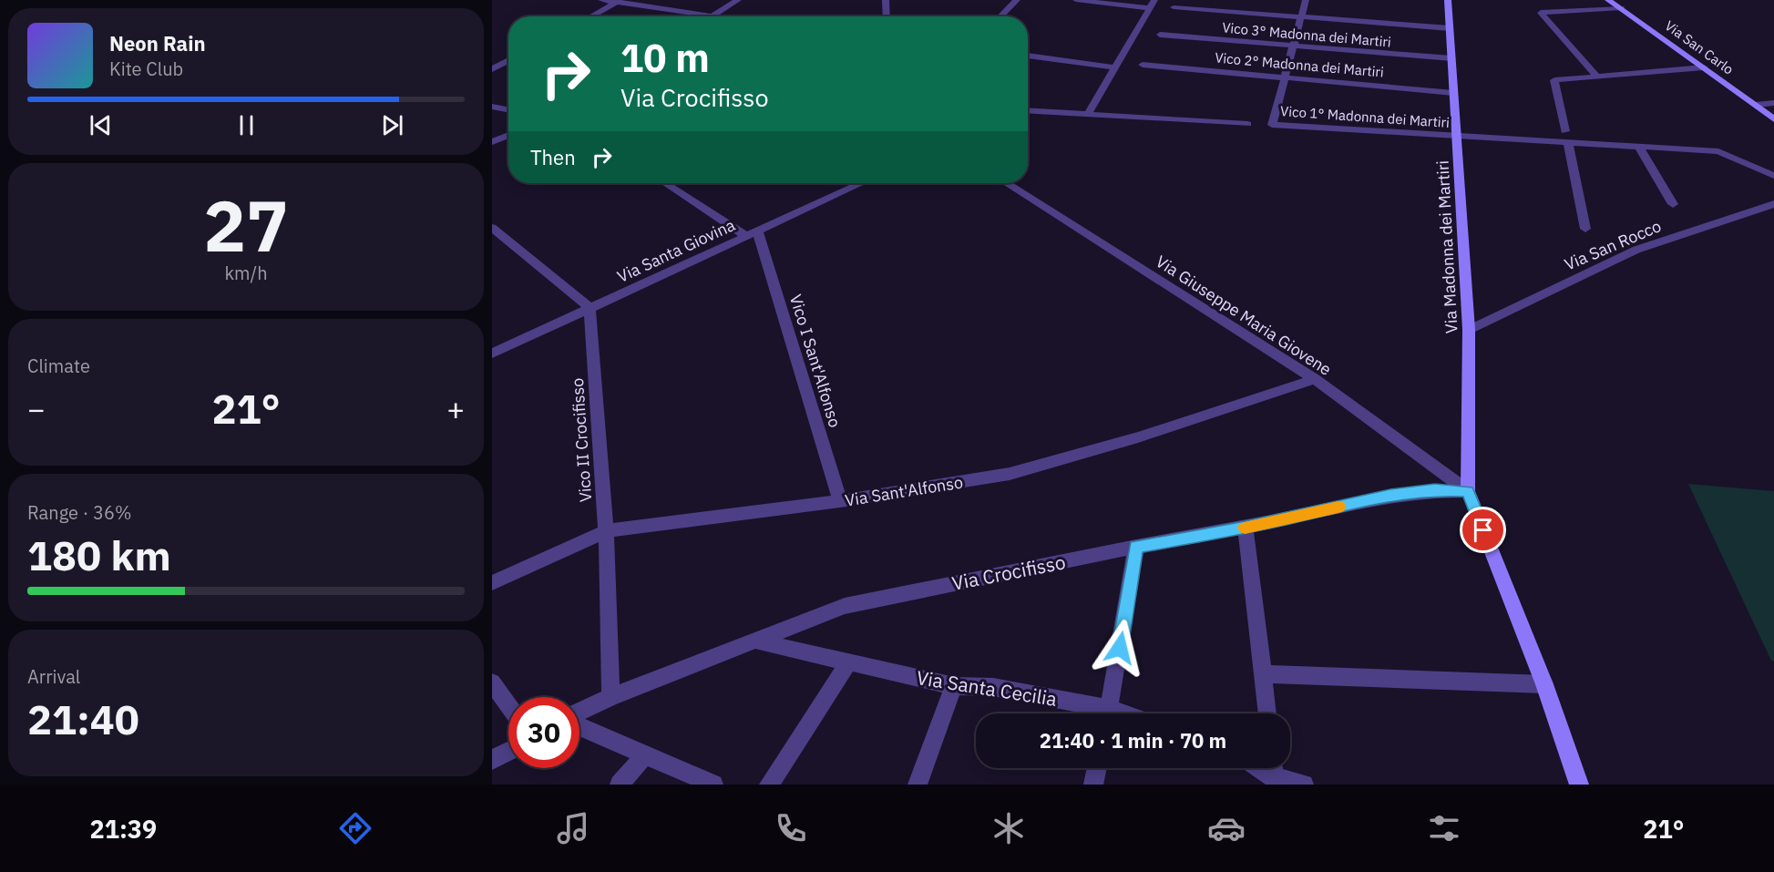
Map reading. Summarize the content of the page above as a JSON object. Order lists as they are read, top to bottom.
{
  "streets": {
    "street": [
      "Vico 3° Madonna dei Martiri",
      "Via San Carlo",
      "Vico 2° Madonna dei Martiri",
      "Vico 1° Madonna dei Martiri",
      "Via San Rocco",
      "Via Madonna dei Martiri",
      "Via Santa Giovina",
      "Via Giuseppe Maria Giovene",
      "Vico I Sant'Alfonso",
      "Vico II Crocifisso",
      "Via Sant'Alfonso",
      "Via Crocifisso",
      "Via Santa Cecilia"
    ]
  },
  "crossings": [
    ["Vico 3° Madonna dei Martiri", "Via Madonna dei Martiri"],
    ["Vico 2° Madonna dei Martiri", "Vico 1° Madonna dei Martiri"],
    ["Vico 2° Madonna dei Martiri", "Via Madonna dei Martiri"],
    ["Vico 1° Madonna dei Martiri", "Via Madonna dei Martiri"],
    ["Via San Rocco", "Via Madonna dei Martiri"],
    ["Via Madonna dei Martiri", "Via Giuseppe Maria Giovene"],
    ["Via Madonna dei Martiri", "Via Crocifisso"],
    ["Via Santa Giovina", "Vico I Sant'Alfonso"],
    ["Via Santa Giovina", "Vico II Crocifisso"],
    ["Via Giuseppe Maria Giovene", "Via Sant'Alfonso"],
    ["Via Giuseppe Maria Giovene", "Via Crocifisso"],
    ["Vico I Sant'Alfonso", "Via Sant'Alfonso"],
    ["Vico II Crocifisso", "Via Sant'Alfonso"],
    ["Vico II Crocifisso", "Via Crocifisso"],
    ["Via Crocifisso", "Via Santa Cecilia"]
  ],
  "page": {
    "turn": ["10 m", "Via Crocifisso"],
    "song": ["Neon Rain", "Kite Club"],
    "then": "Then",
    "tile": [
      ["27", "km/h"],
      "Climate",
      ["Range · 36%", "180 km"],
      ["Arrival", "21:40"]
    ],
    "heat": ["−", "21°", "+"],
    "limit": "30",
    "trip": "21:40 · 1 min · 70 m",
    "tabs": ["21:39", "21°"]
  }
}
